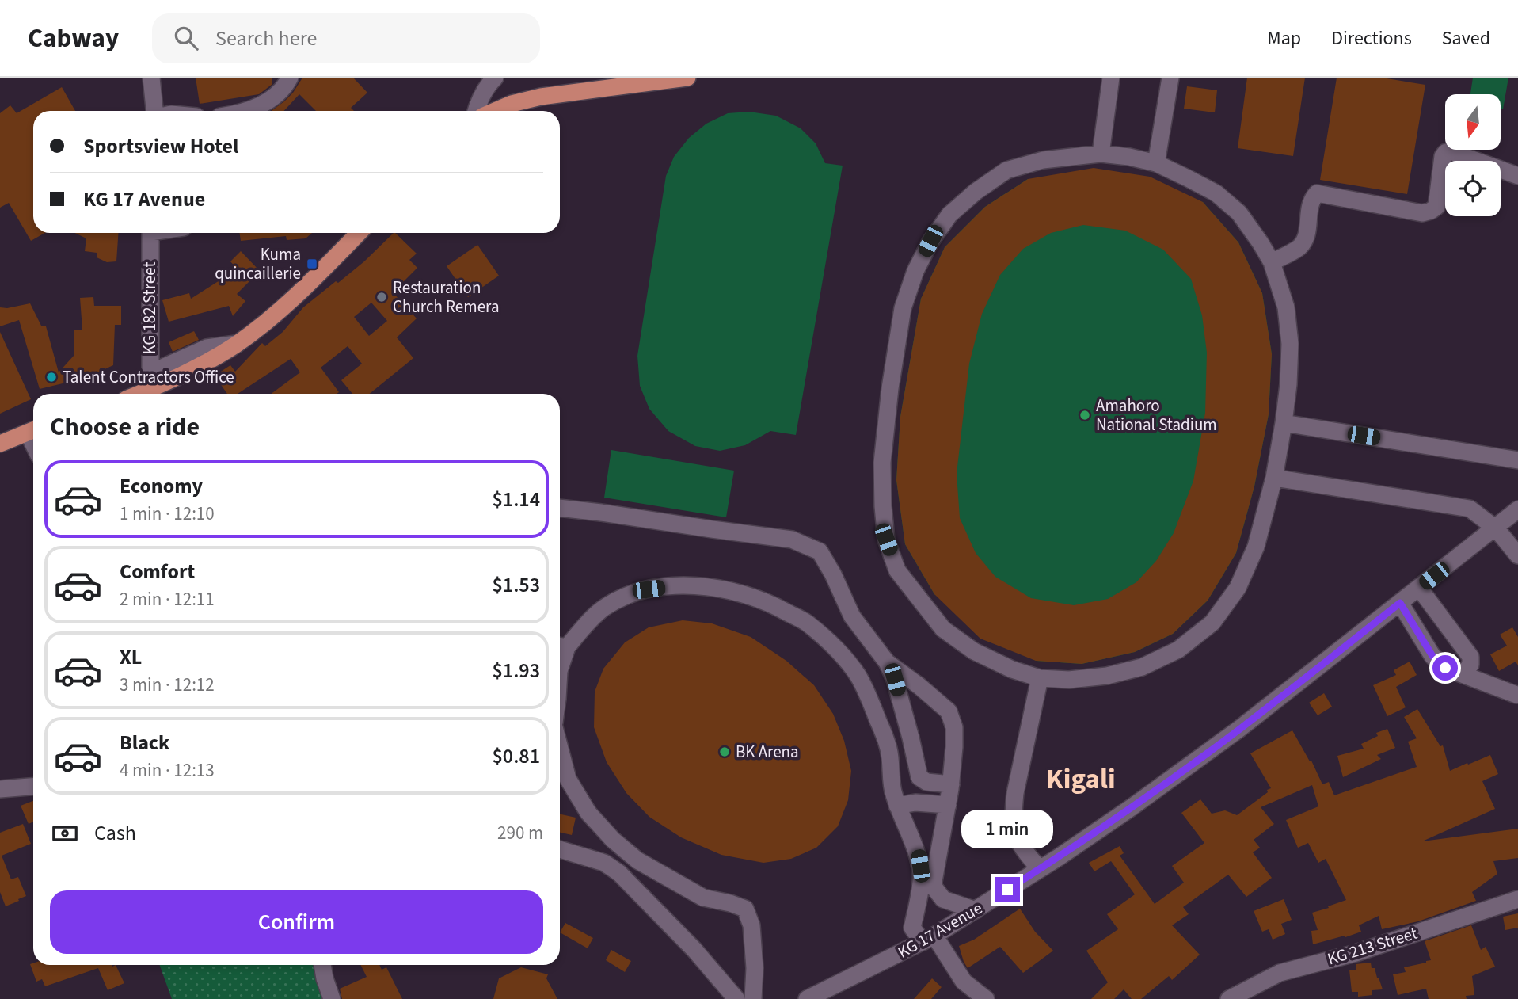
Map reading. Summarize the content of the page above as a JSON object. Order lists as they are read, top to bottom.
{
  "streets": {
    "street": ["KG 182 Street", "KG 17 Avenue", "KG 213 Street"]
  },
  "districts": ["Kigali"],
  "places": {
    "transit": ["Kuma quincaillerie"],
    "other": [
      "Restauration Church Remera",
      "Talent Contractors Office",
      "Amahoro National Stadium",
      "BK Arena"
    ]
  },
  "north": "bottom",
  "page": {
    "header": "Cabway",
    "search": "Search here",
    "nav": ["Map", "Directions", "Saved"],
    "banner": ["Sportsview Hotel", "KG 17 Avenue"],
    "heading": "Choose a ride",
    "list": [
      {
        "name": "Economy",
        "note": "1 min · 12:10",
        "value": "$1.14"
      },
      {
        "name": "Comfort",
        "note": "2 min · 12:11",
        "value": "$1.53"
      },
      {
        "name": "XL",
        "note": "3 min · 12:12",
        "value": "$1.93"
      },
      {
        "name": "Black",
        "note": "4 min · 12:13",
        "value": "$0.81"
      }
    ],
    "pay": ["Cash", "290 m"],
    "bubble": "1 min",
    "buttons": "Confirm"
  }
}
